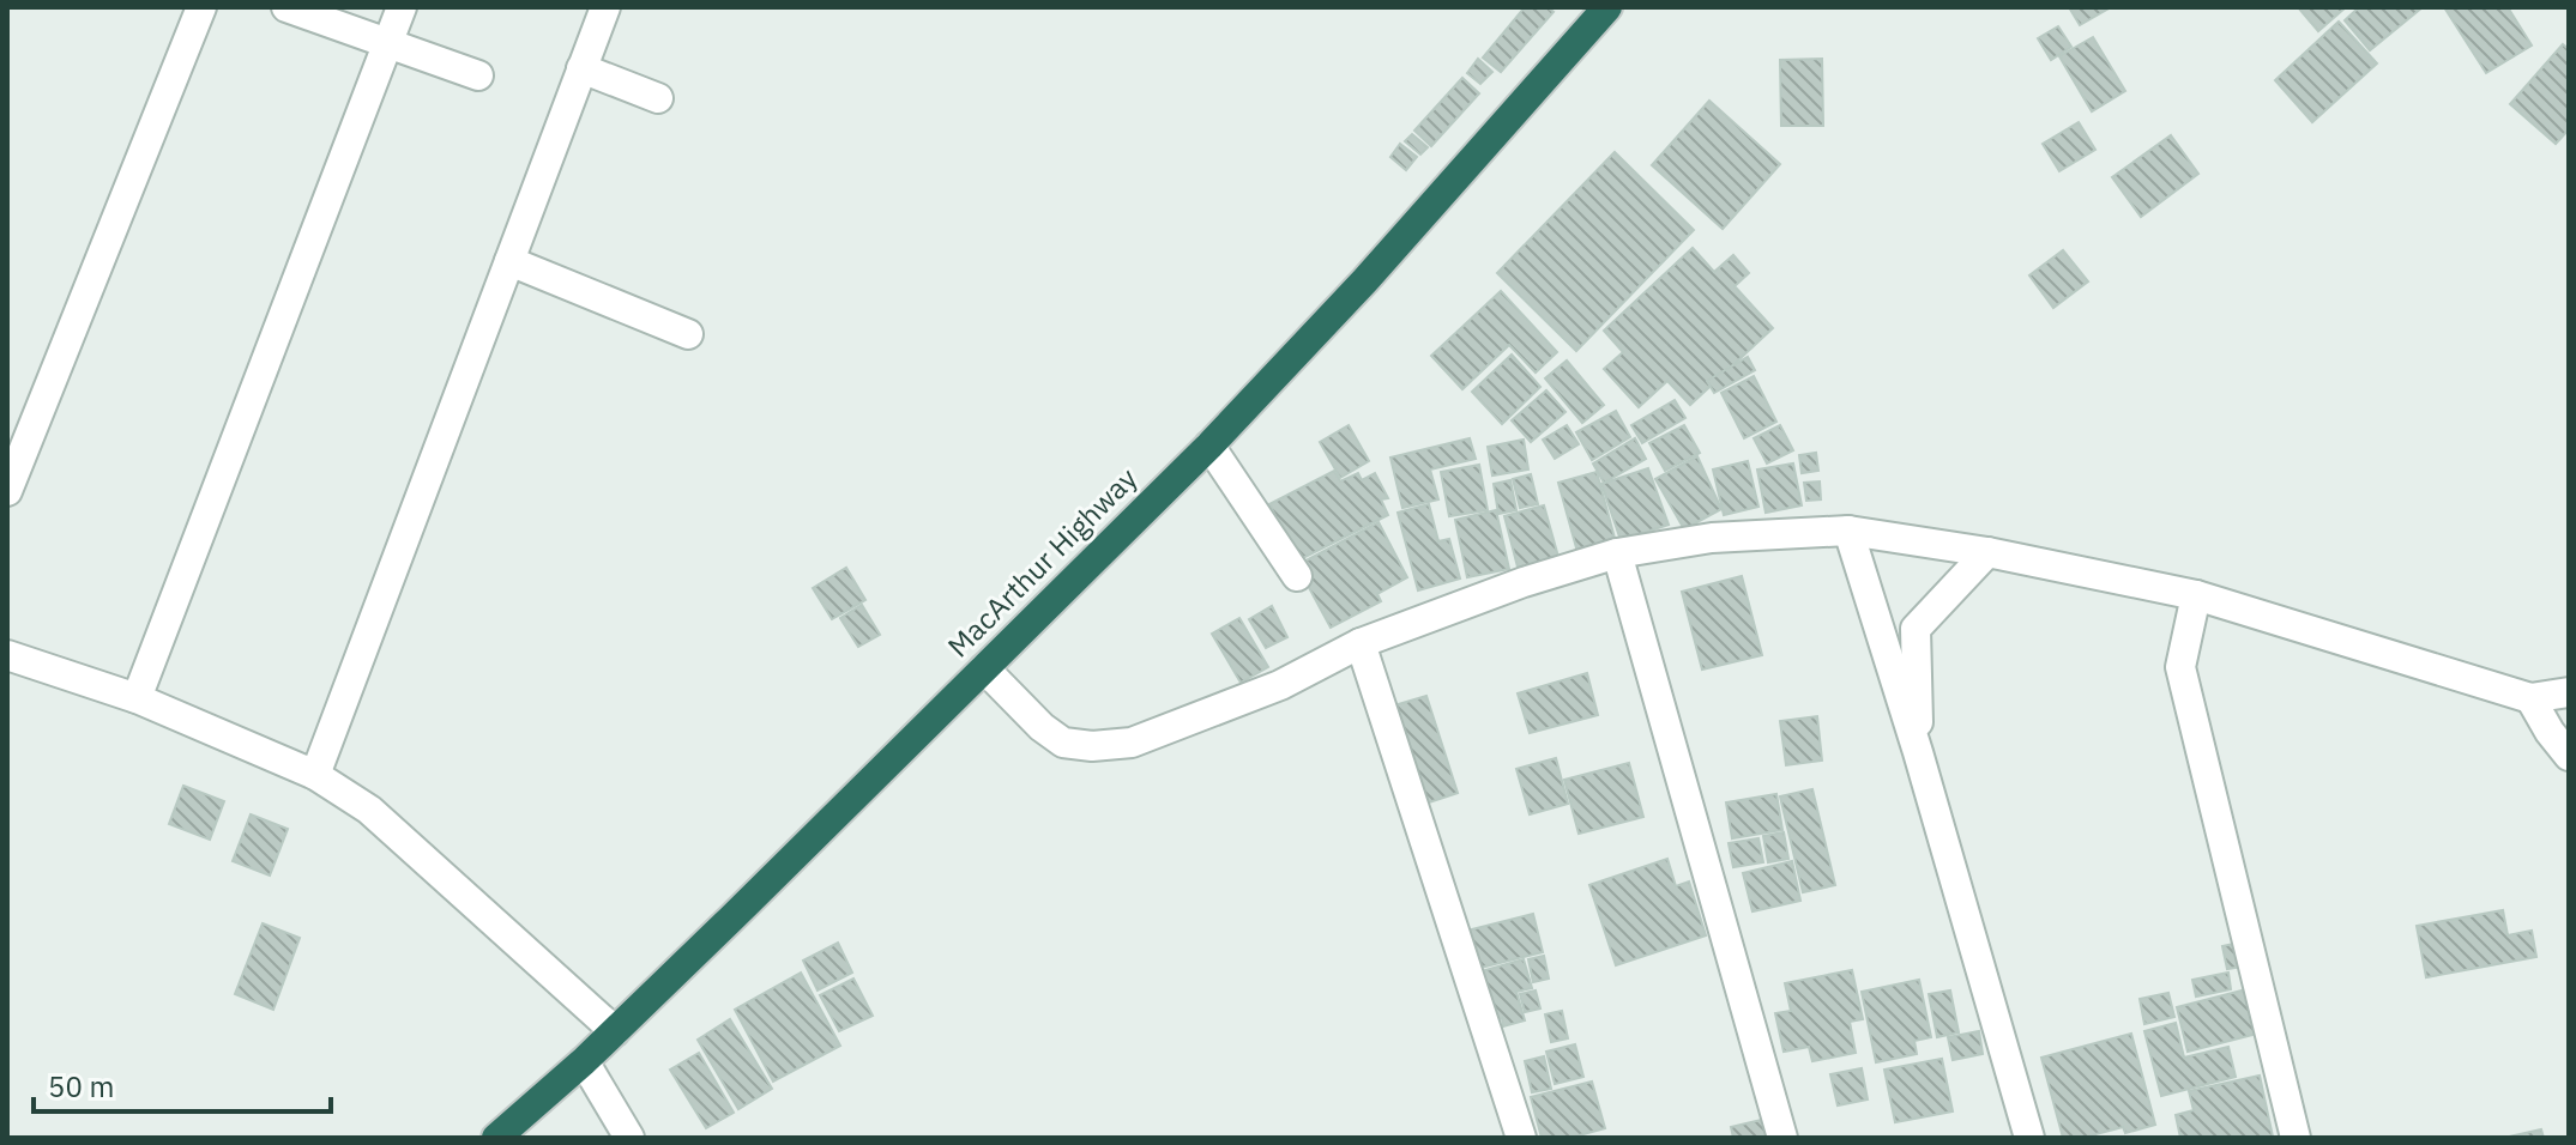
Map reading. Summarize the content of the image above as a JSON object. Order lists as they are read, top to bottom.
{
  "streets": {
    "highway": ["MacArthur Highway"]
  },
  "scale_bar": "50 m"
}
